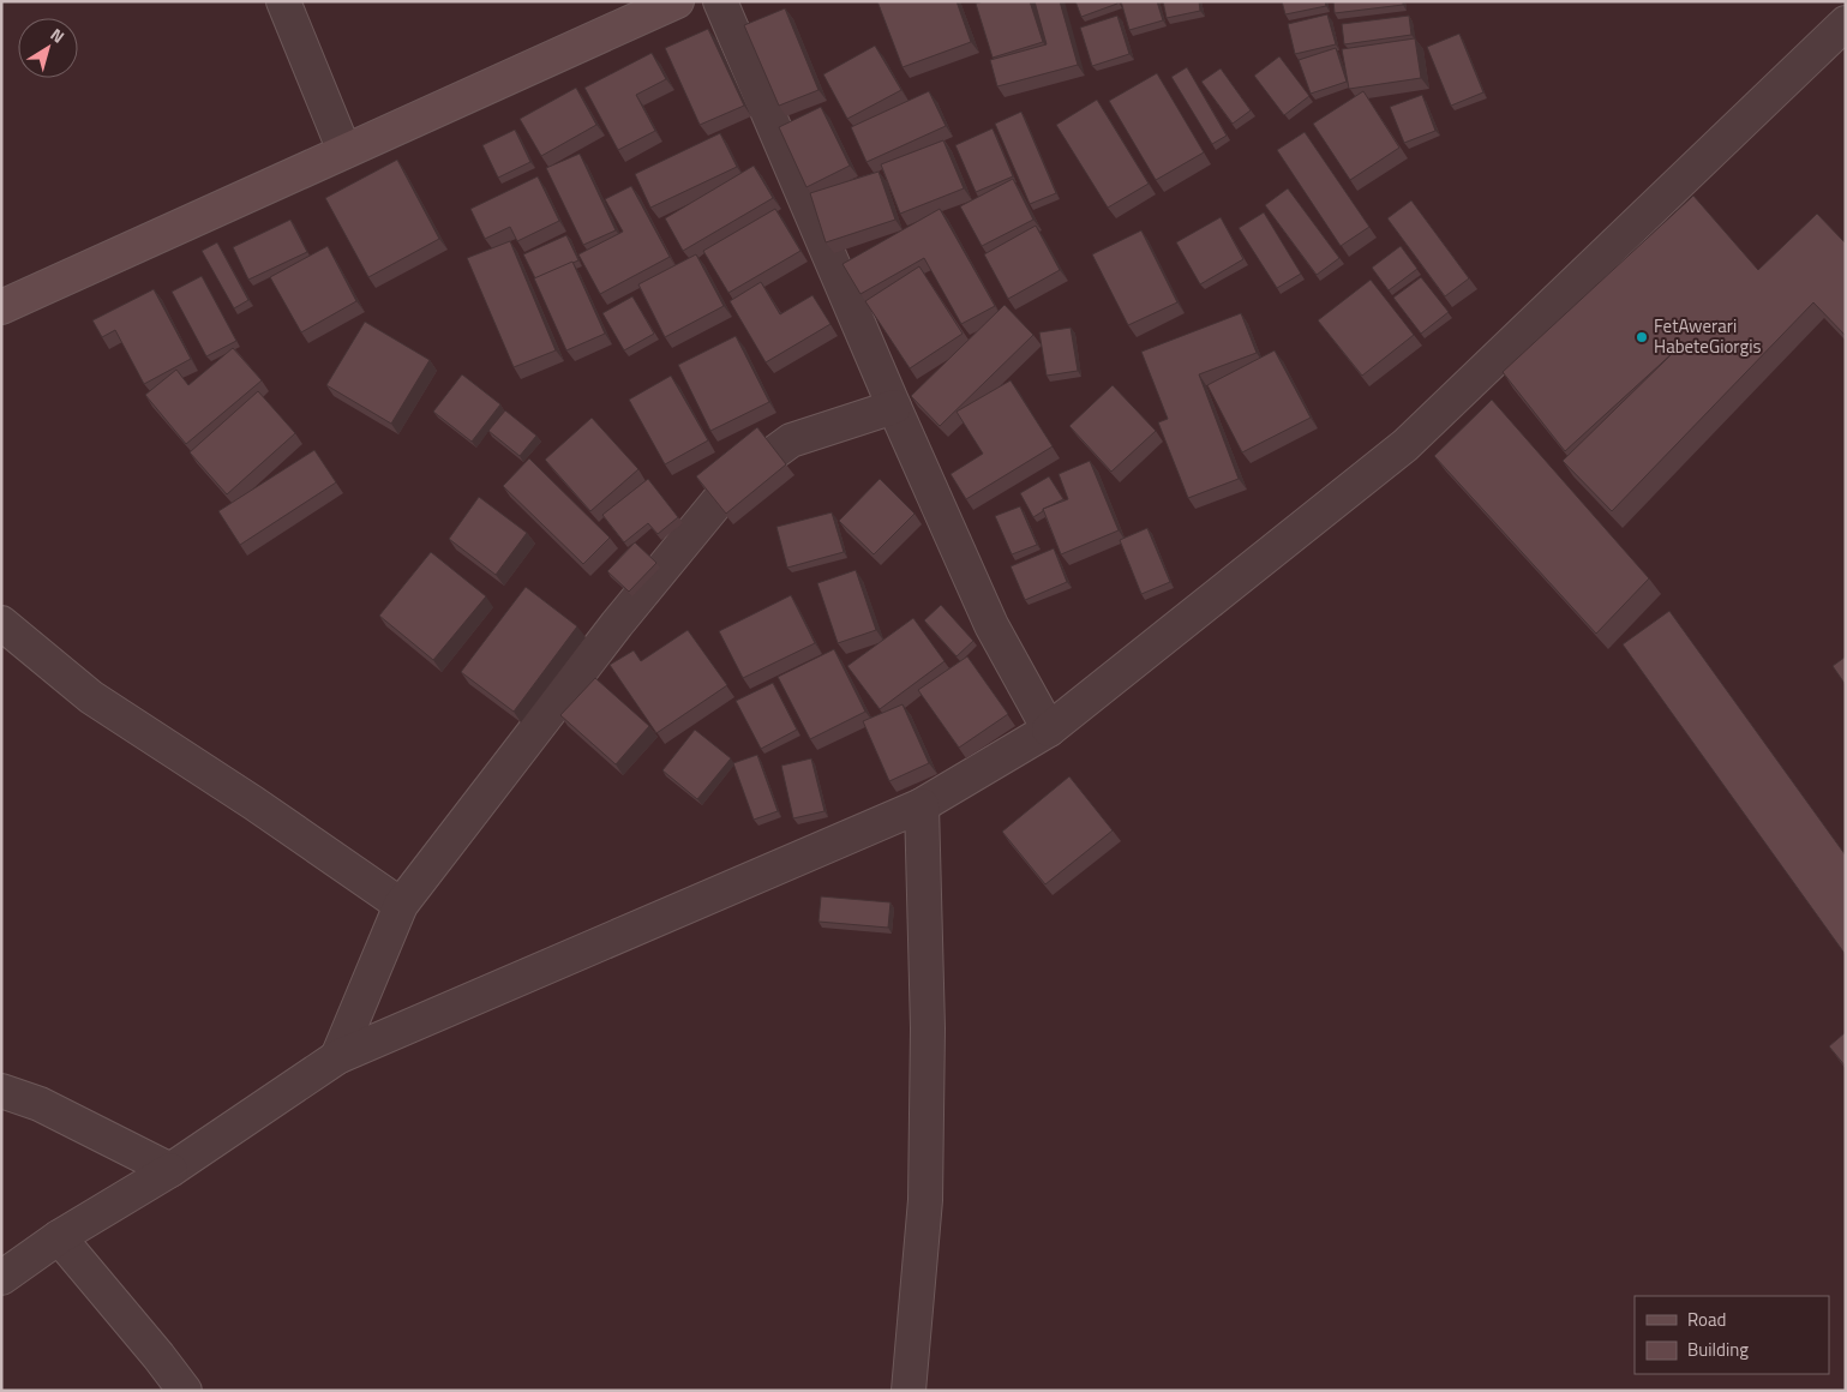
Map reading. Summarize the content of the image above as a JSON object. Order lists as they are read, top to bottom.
{
  "places": ["FetAwerari HabeteGiorgis"],
  "legend": ["Road", "Building"],
  "north": "top right"
}
